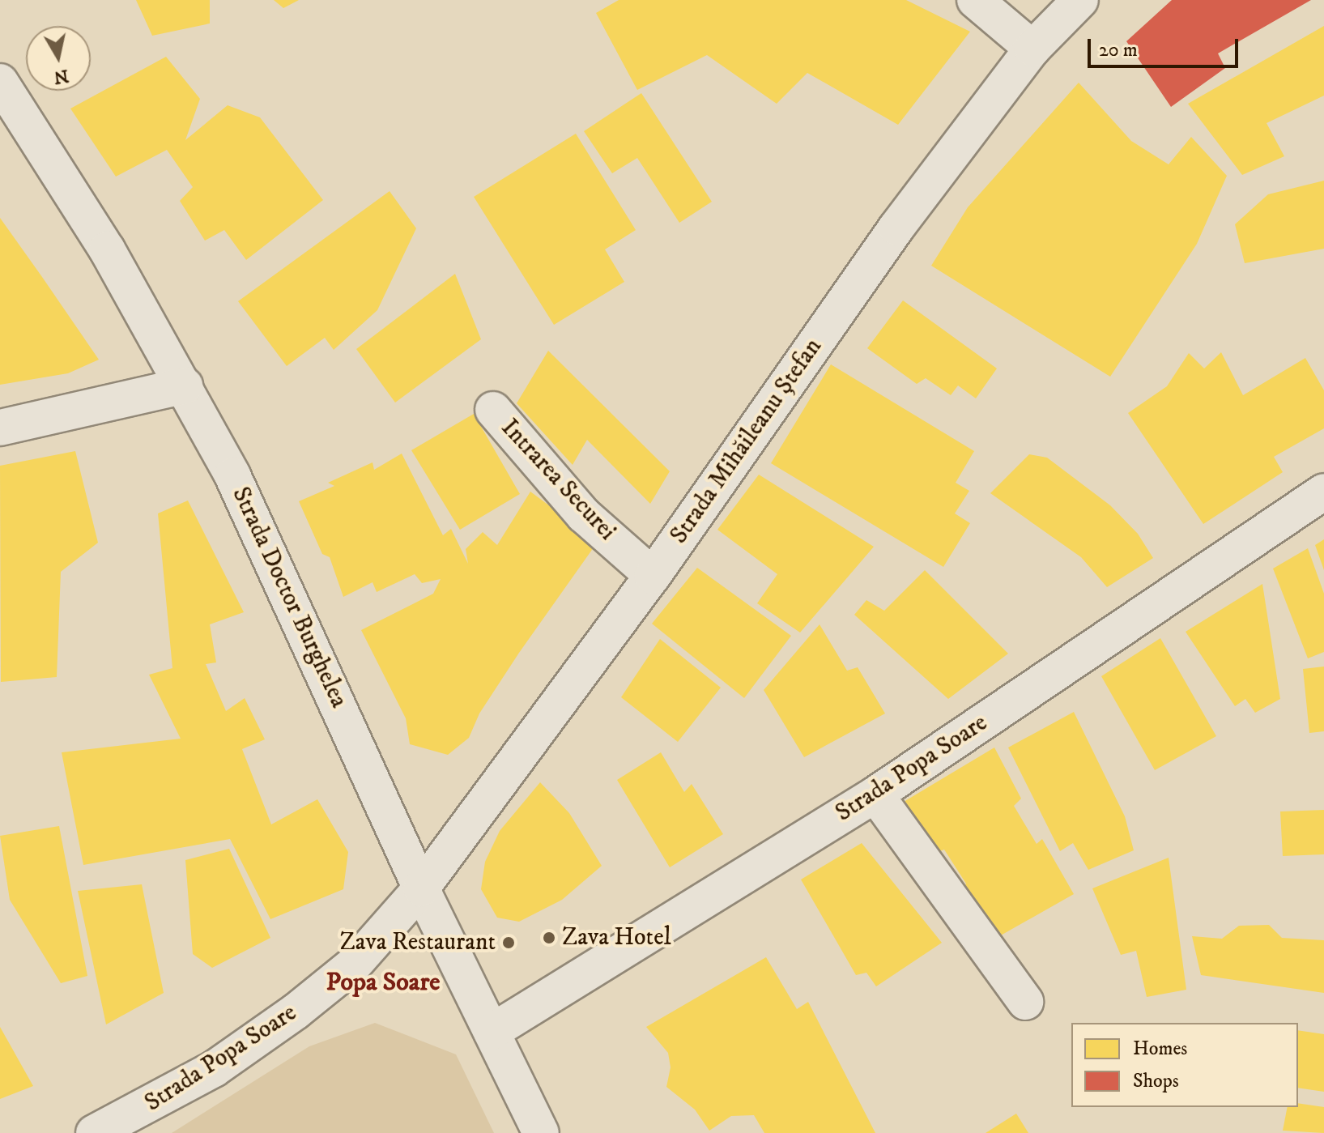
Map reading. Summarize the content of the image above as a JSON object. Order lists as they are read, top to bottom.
{
  "streets": {
    "street": [
      "Strada Mihăileanu Ștefan",
      "Intrarea Securei",
      "Strada Doctor Burghelea",
      "Strada Popa Soare"
    ]
  },
  "crossings": [
    ["Strada Mihăileanu Ștefan", "Intrarea Securei"],
    ["Strada Mihăileanu Ștefan", "Strada Doctor Burghelea"],
    ["Strada Mihăileanu Ștefan", "Strada Popa Soare"],
    ["Strada Doctor Burghelea", "Strada Popa Soare"]
  ],
  "districts": ["Popa Soare"],
  "places": ["Zava Hotel", "Zava Restaurant"],
  "legend": ["Homes", "Shops"],
  "scale_bar": "20 m",
  "north": "bottom"
}
